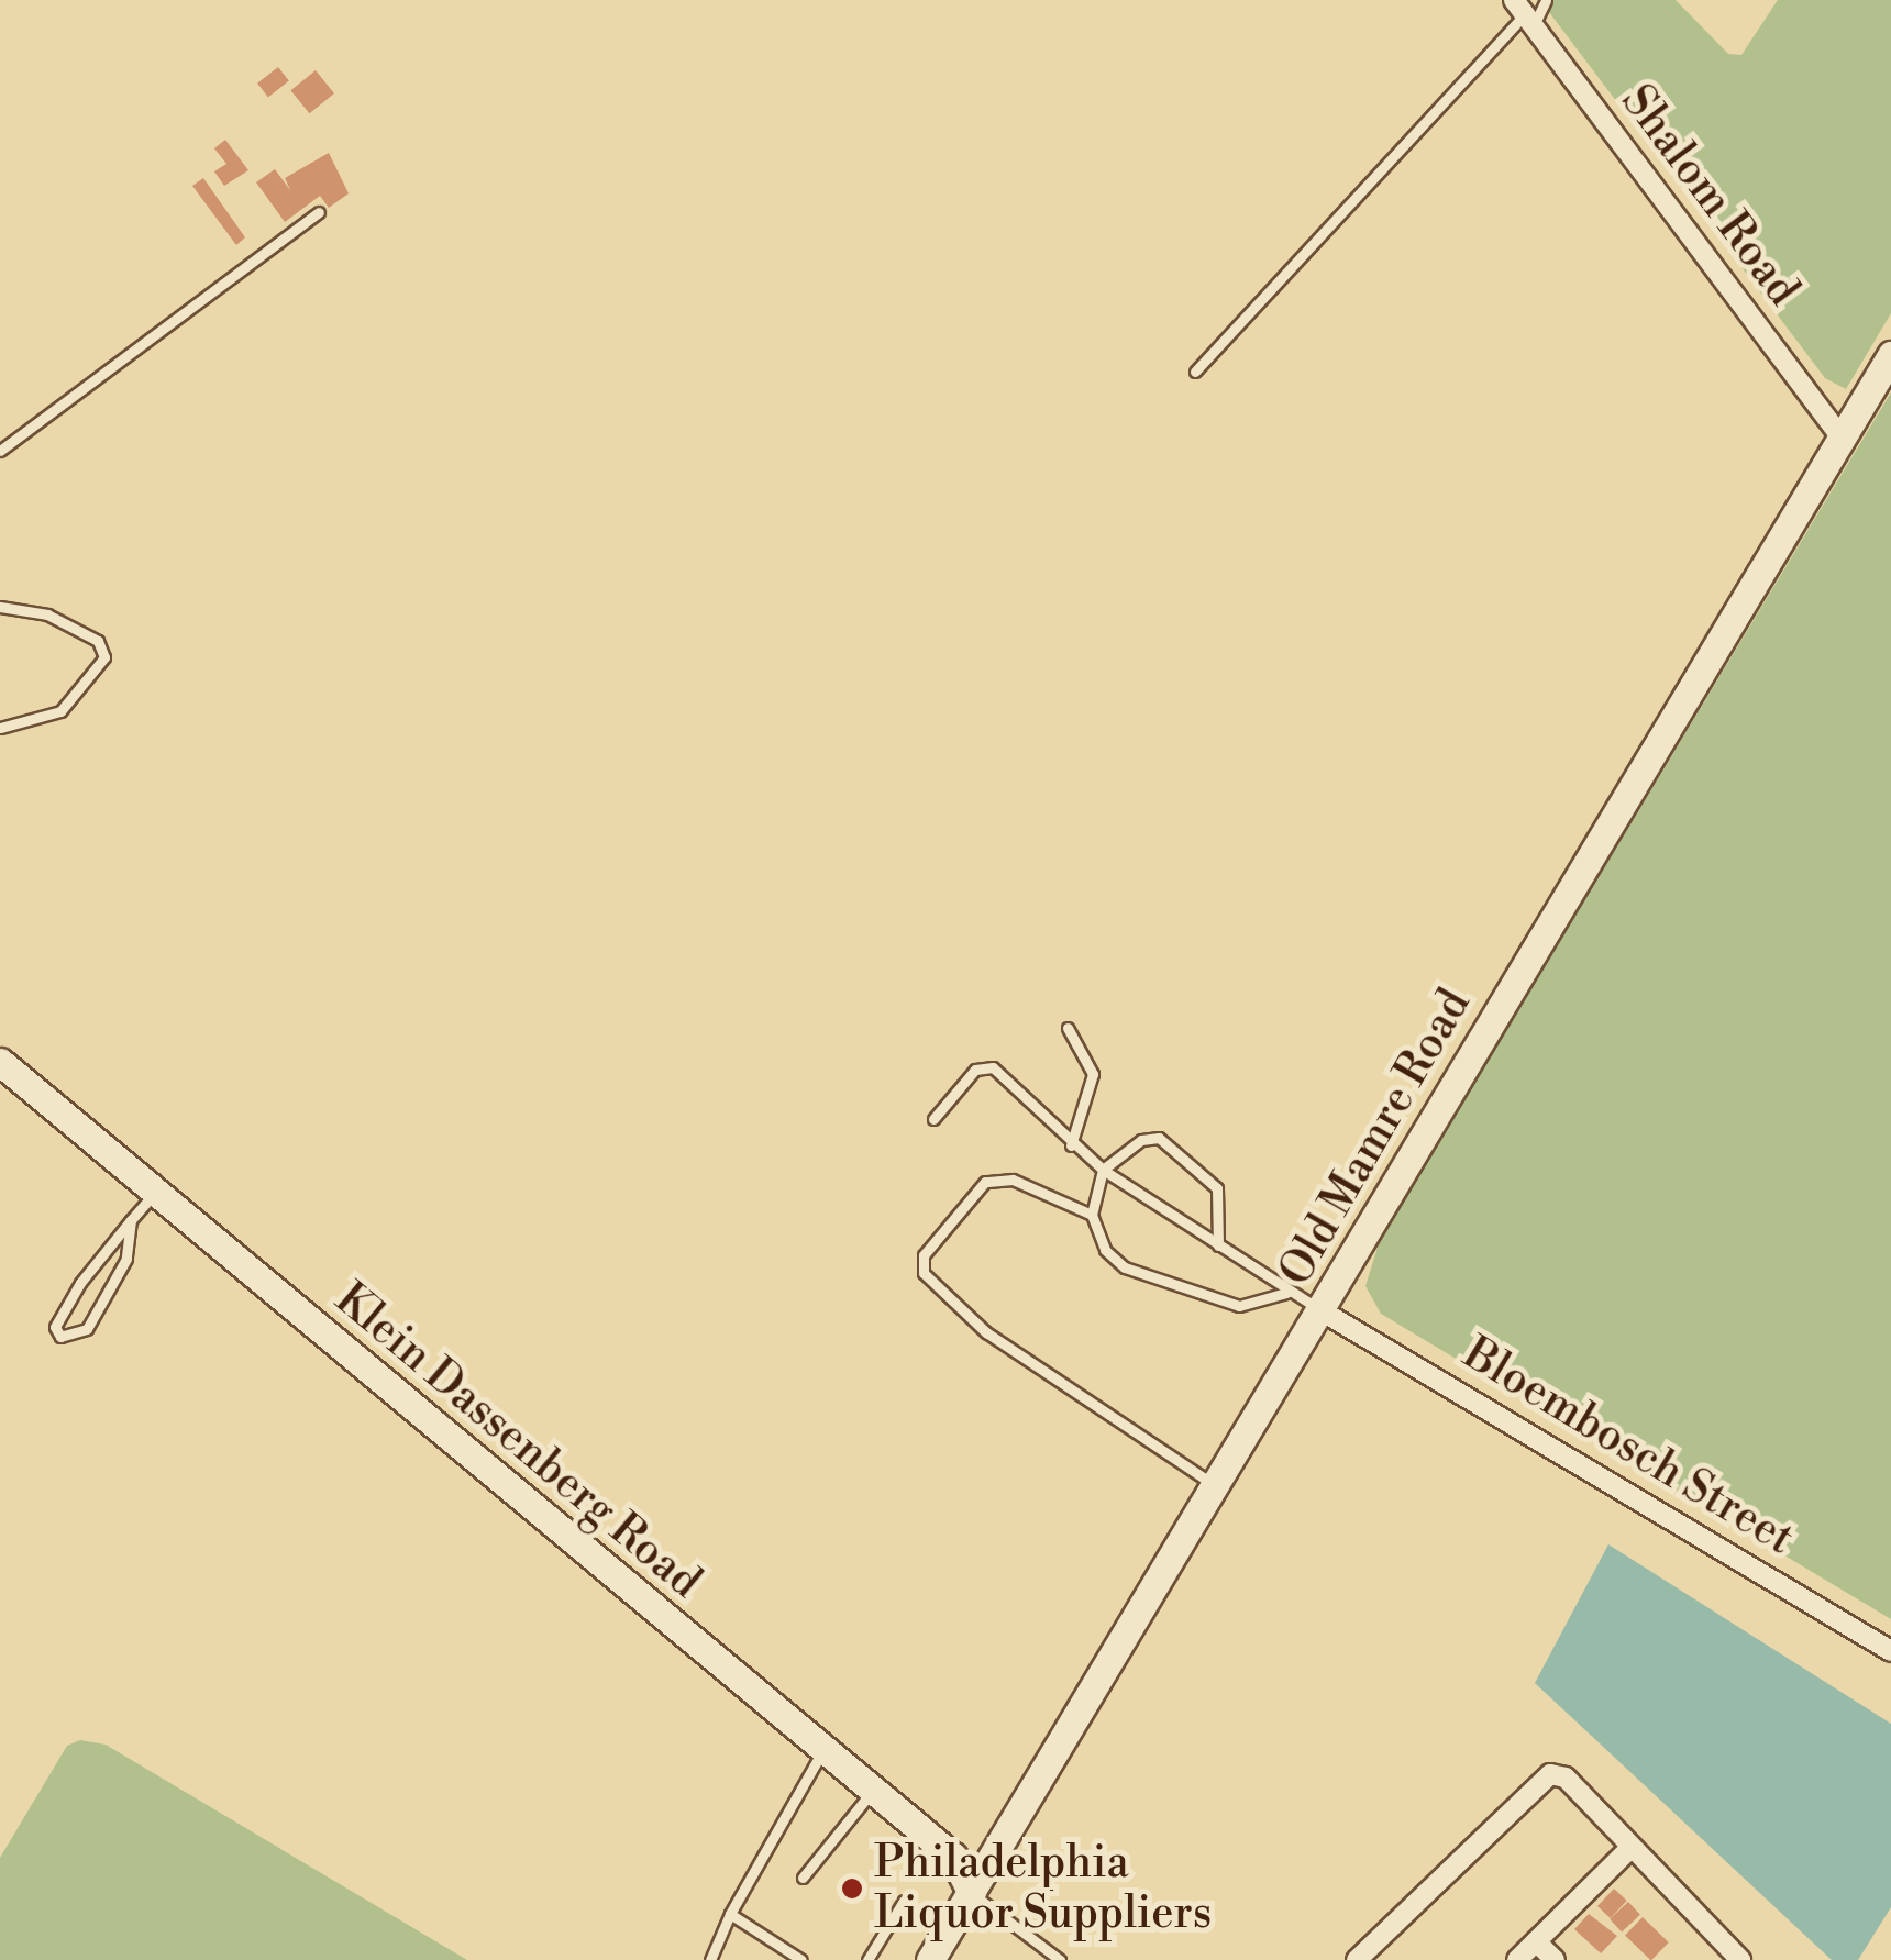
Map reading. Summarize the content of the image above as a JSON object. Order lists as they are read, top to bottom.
{
  "streets": {
    "main road": ["Old Mamre Road", "Klein Dassenberg Road"],
    "street": ["Shalom Road", "Bloembosch Street"]
  },
  "crossings": [
    ["Shalom Road", "Old Mamre Road"],
    ["Old Mamre Road", "Klein Dassenberg Road"],
    ["Old Mamre Road", "Bloembosch Street"]
  ],
  "places": ["Philadelphia Liquor Suppliers"]
}
